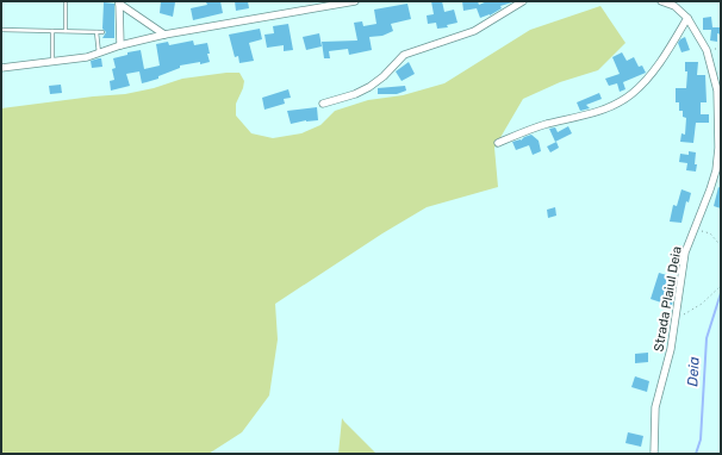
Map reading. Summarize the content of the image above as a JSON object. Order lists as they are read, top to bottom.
{
  "streets": {
    "street": ["Strada Plaiul Deia"]
  },
  "water": ["Deia"]
}
